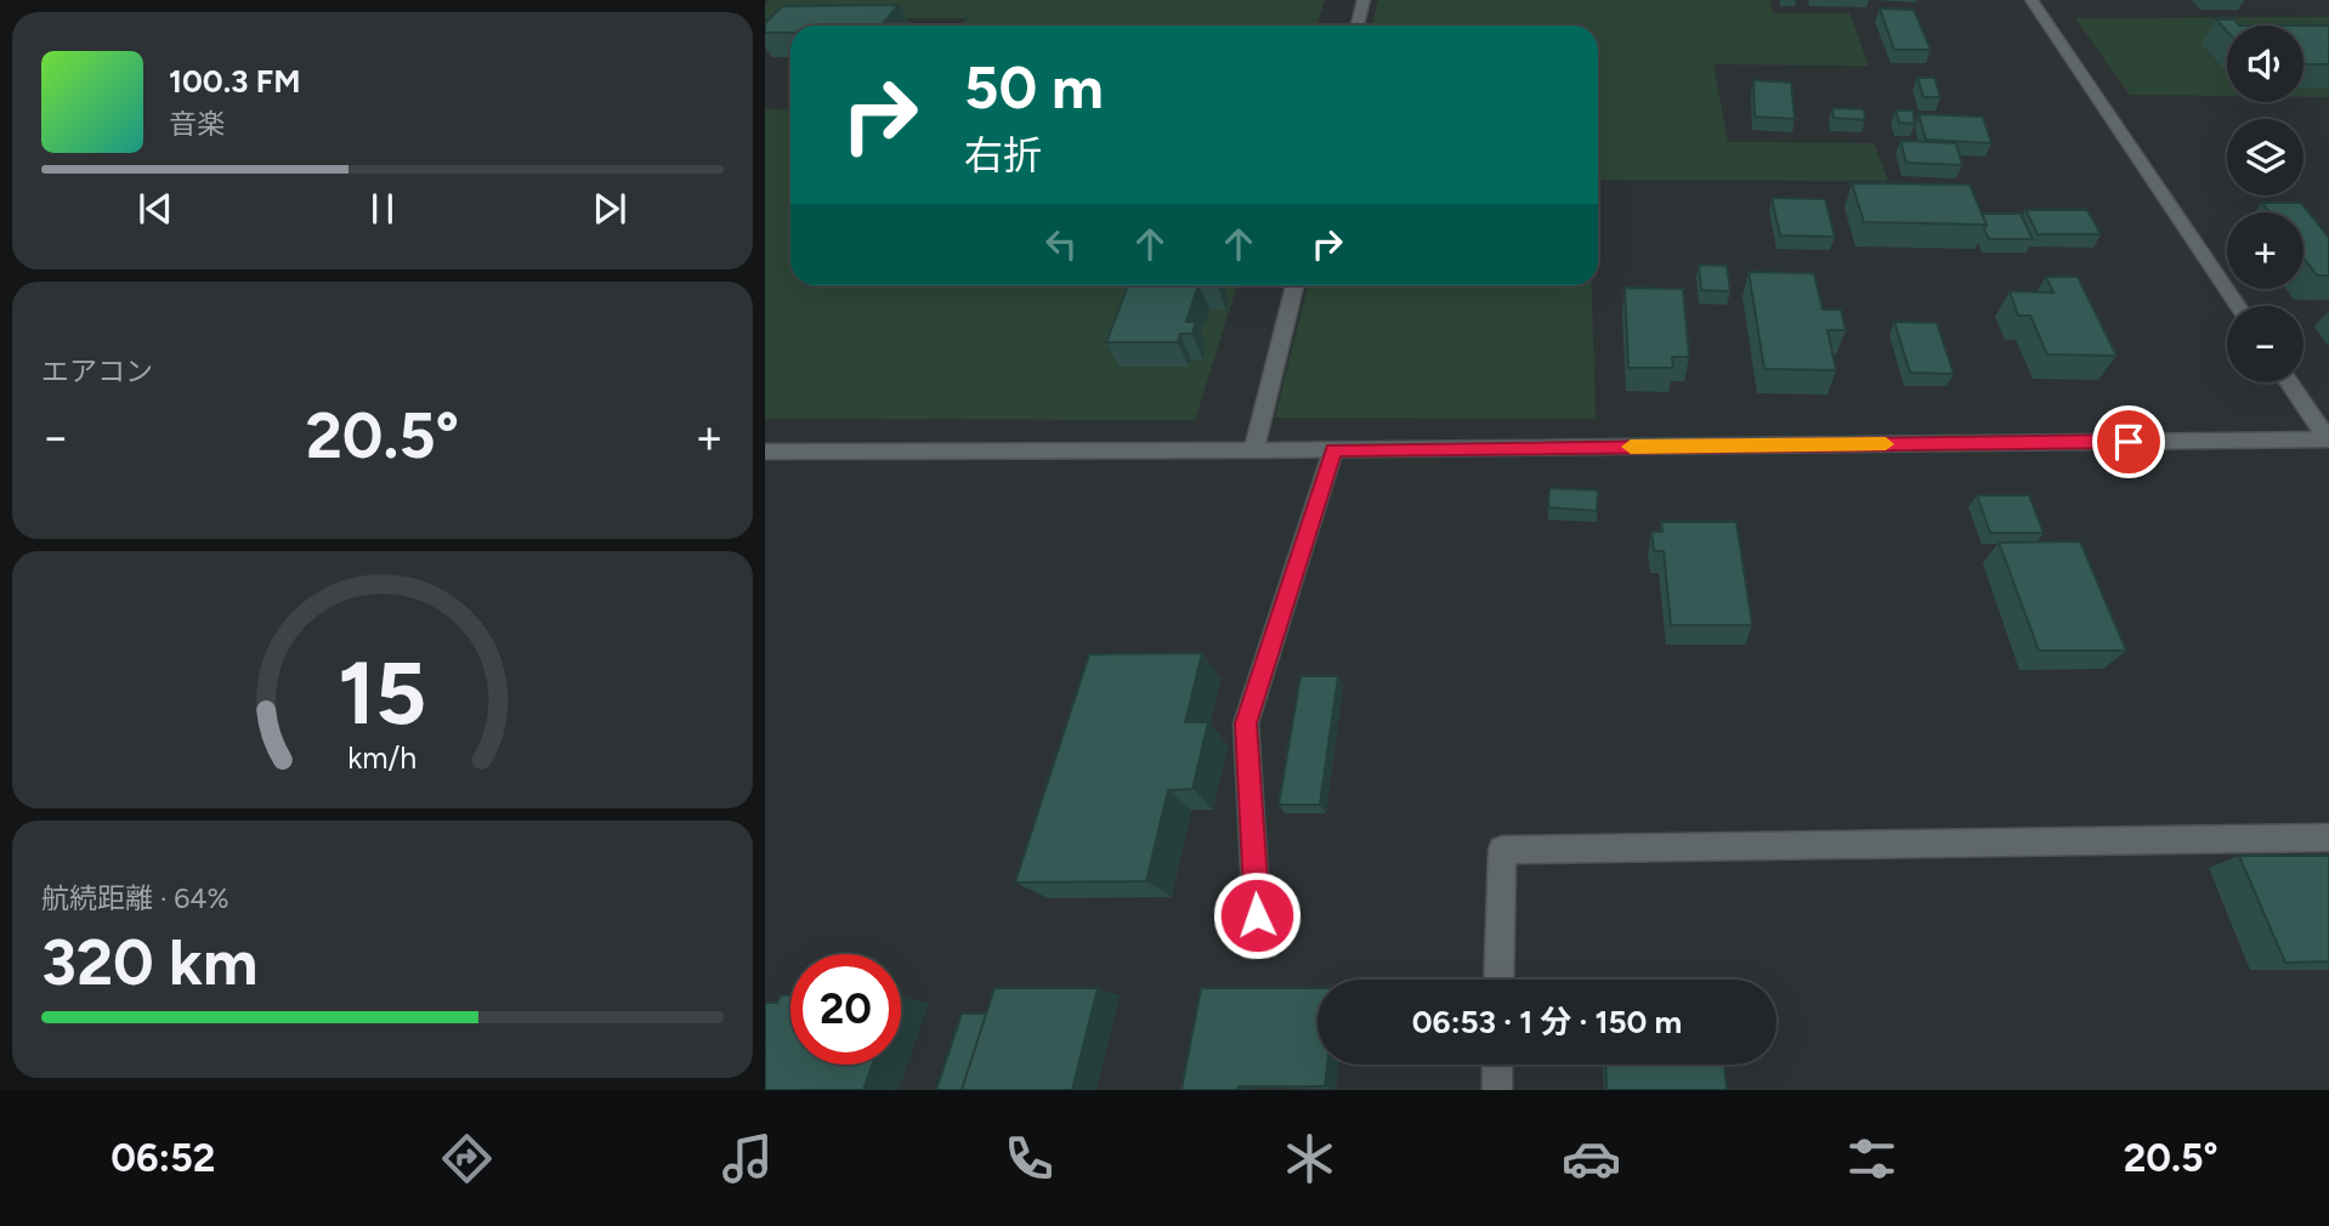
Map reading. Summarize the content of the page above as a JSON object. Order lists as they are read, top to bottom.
{
  "page": {
    "map_buttons": ["+", "−"],
    "turn": ["50 m", "右折"],
    "song": ["100.3 FM", "音楽"],
    "tile": [
      "エアコン",
      ["航続距離 · 64%", "320 km"]
    ],
    "heat": ["−", "20.5°", "+"],
    "limit": "20",
    "trip": "06:53 · 1 分 · 150 m",
    "tabs": ["06:52", "20.5°"],
    "gauge": ["15", "km/h"]
  }
}
